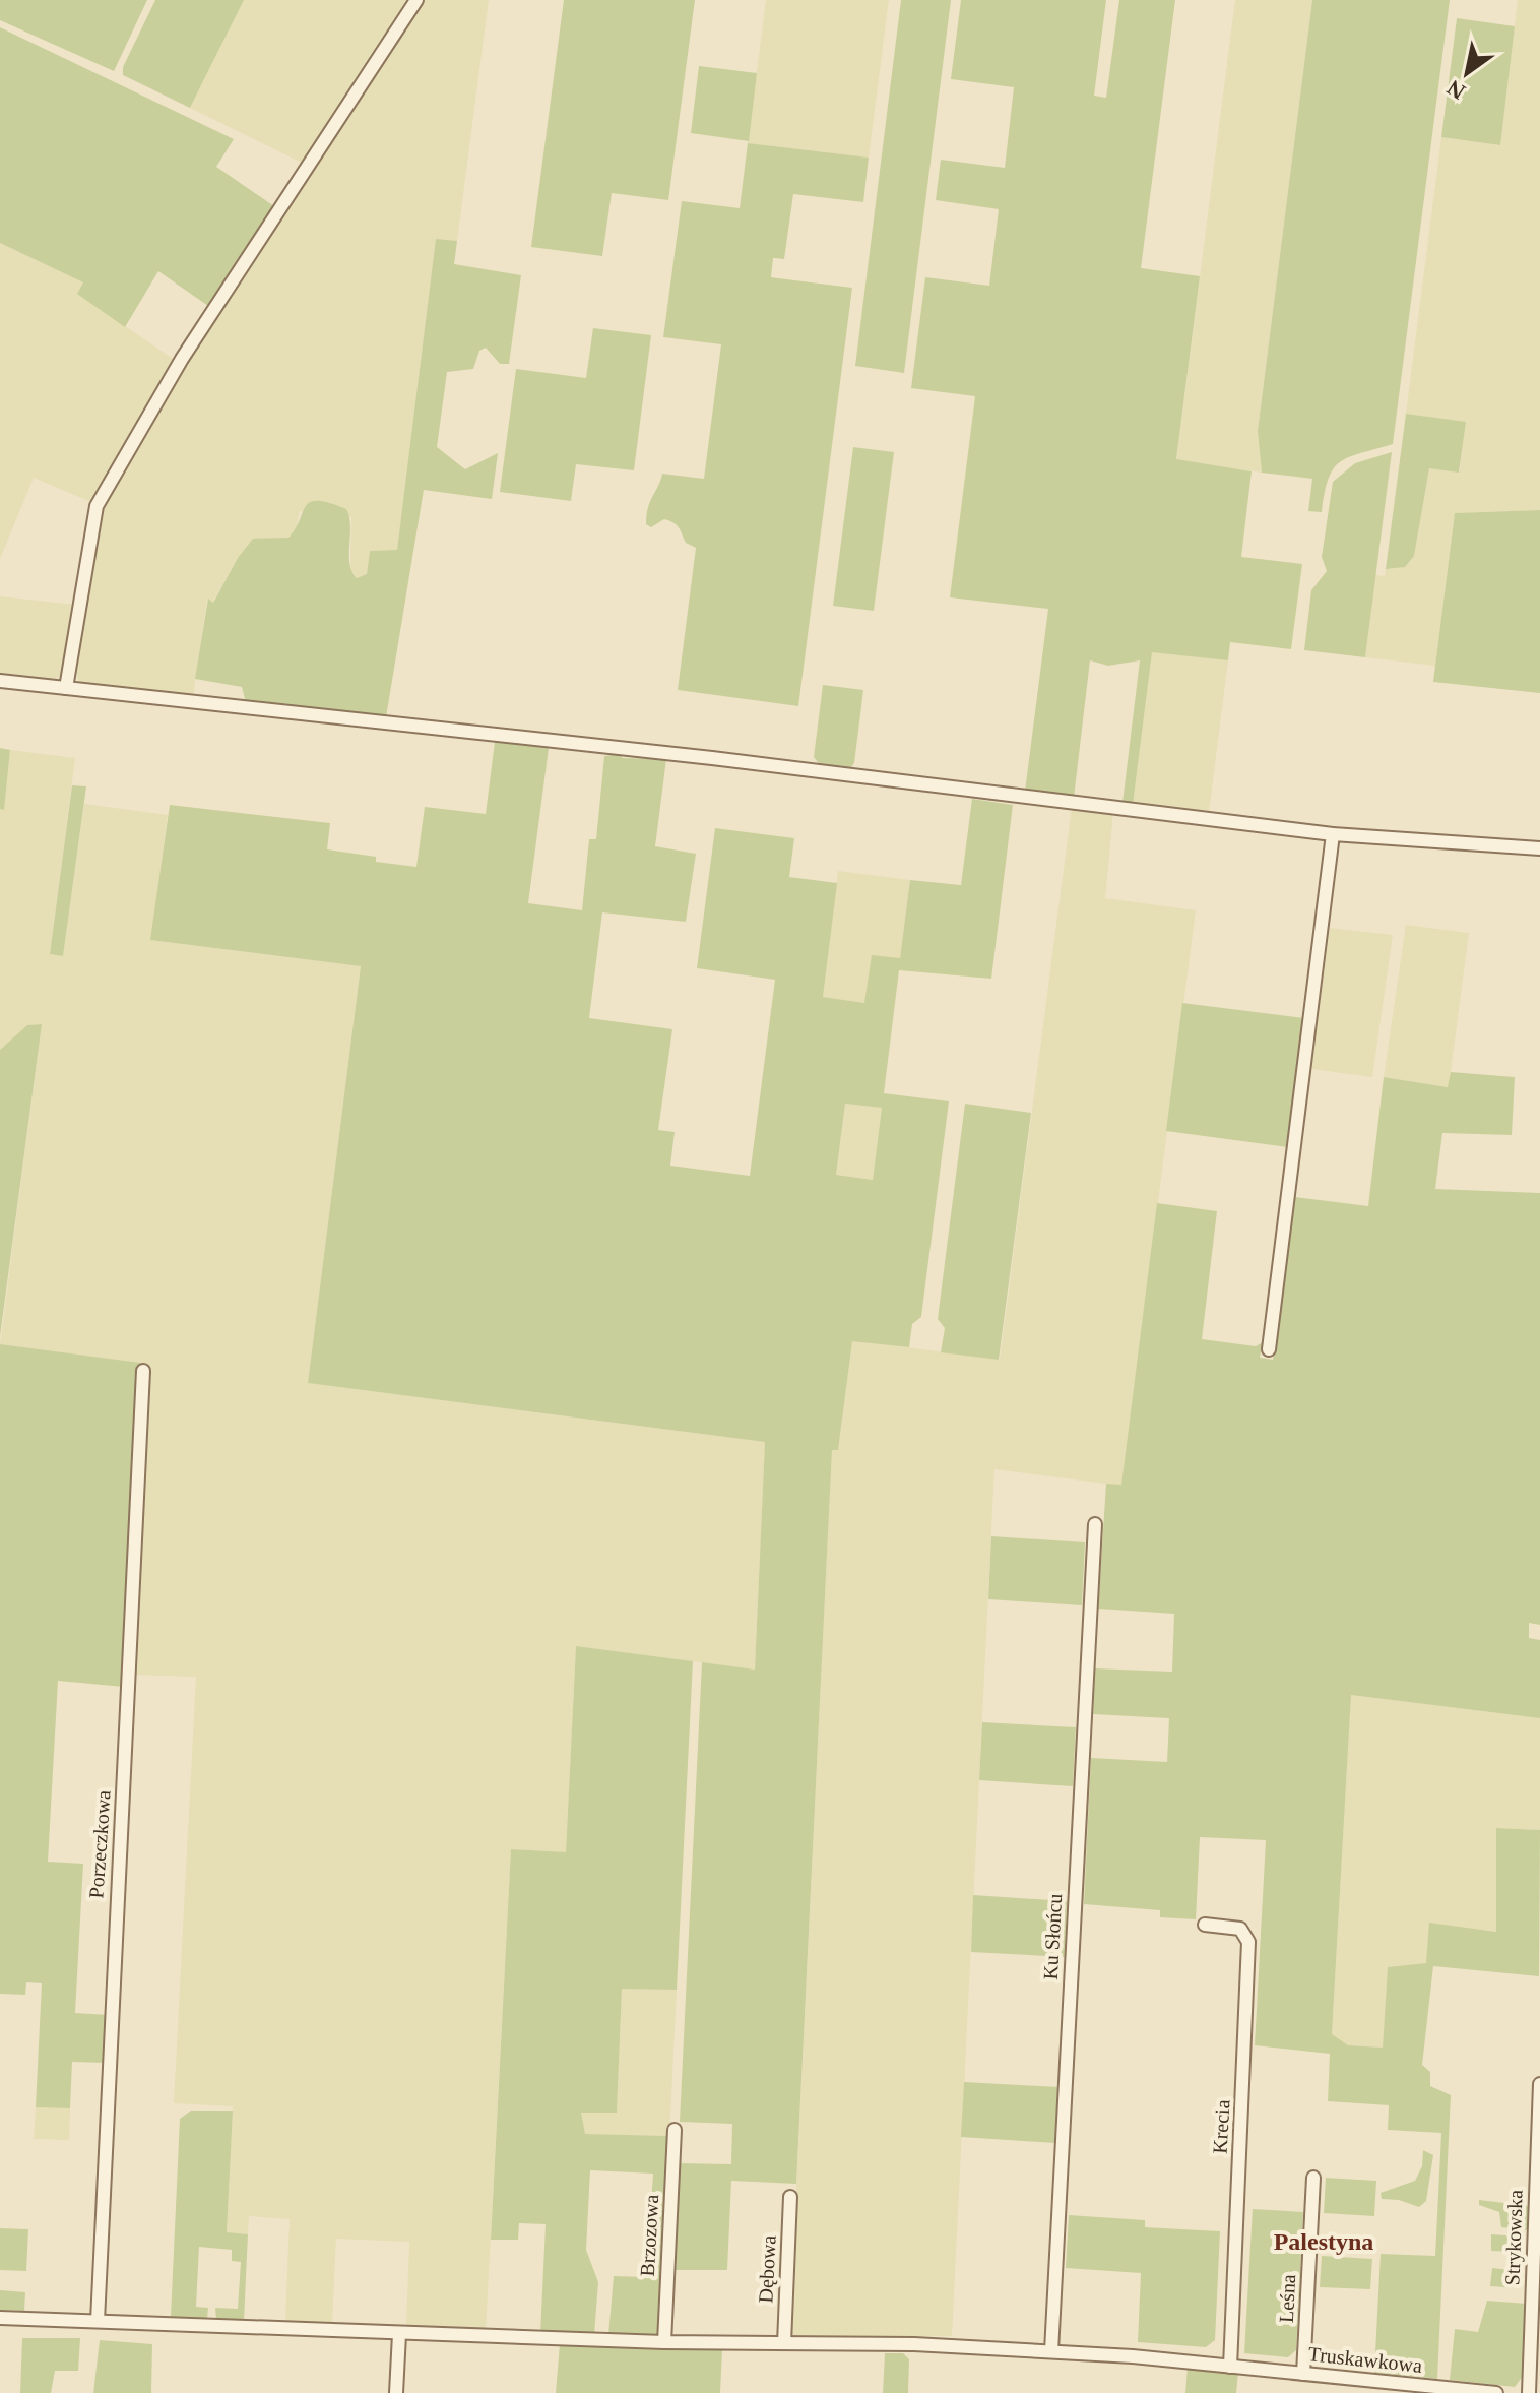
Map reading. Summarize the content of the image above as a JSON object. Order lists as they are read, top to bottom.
{
  "streets": {
    "street": [
      "Porzeczkowa",
      "Ku Słońcu",
      "Krecia",
      "Brzozowa",
      "Strykowska",
      "Dębowa",
      "Leśna",
      "Truskawkowa"
    ]
  },
  "crossings": [
    ["Porzeczkowa", "Truskawkowa"],
    ["Ku Słońcu", "Truskawkowa"],
    ["Krecia", "Truskawkowa"],
    ["Brzozowa", "Truskawkowa"],
    ["Dębowa", "Truskawkowa"],
    ["Leśna", "Truskawkowa"]
  ],
  "districts": ["Palestyna"],
  "north": "bottom left"
}
